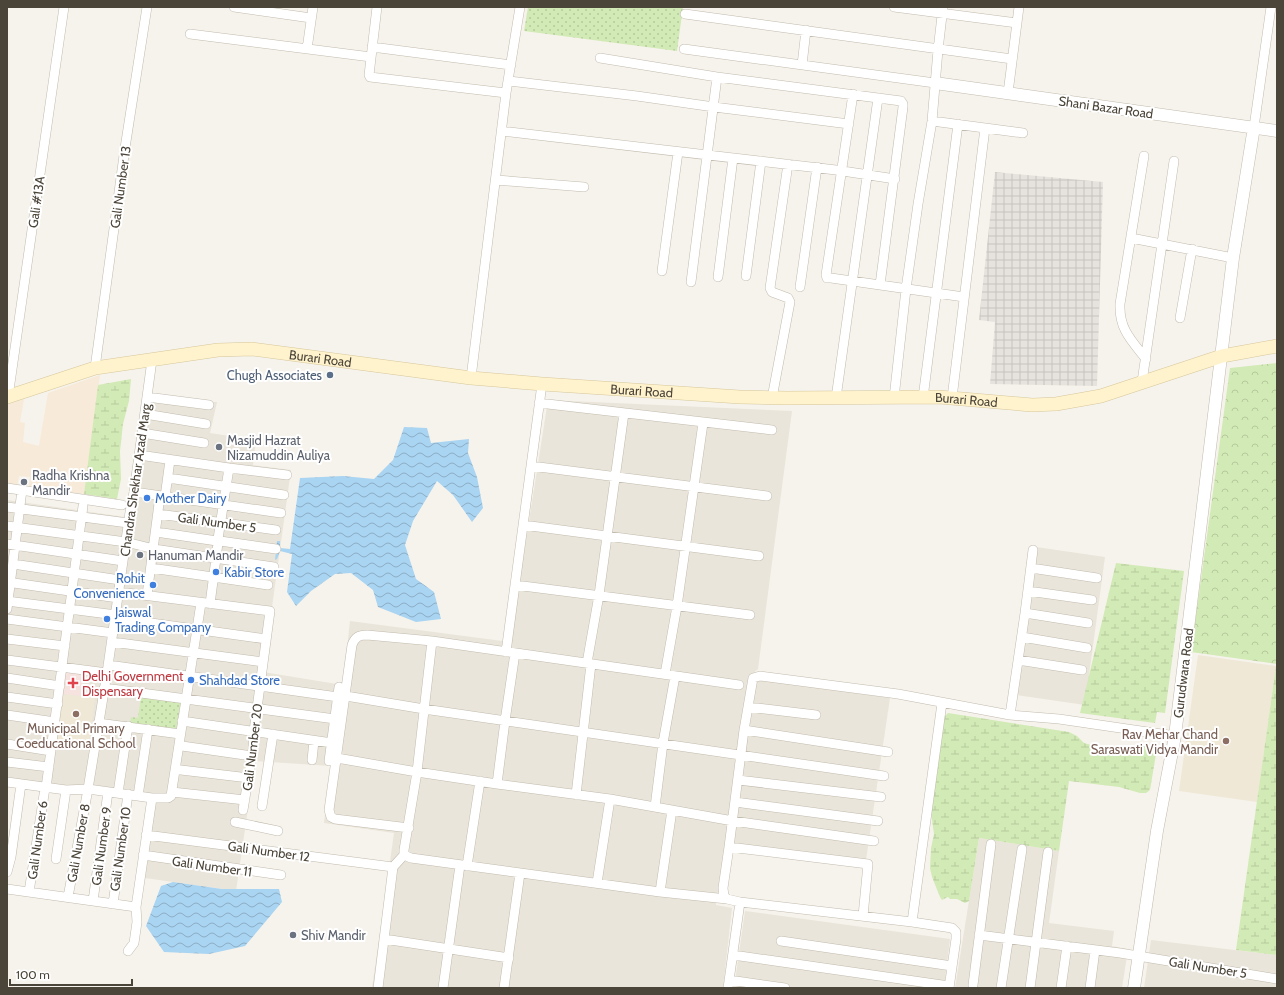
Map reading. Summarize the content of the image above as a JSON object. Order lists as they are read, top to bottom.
{
  "streets": {
    "main road": ["Burari Road"],
    "street": [
      "Shani Bazar Road",
      "Gali Number 13",
      "Gali #13A",
      "Chandra Shekhar Azad Marg",
      "Gali Number 5",
      "Gurudwara Road",
      "Gali Number 20",
      "Gali Number 6",
      "Gali Number 8",
      "Gali Number 9",
      "Gali Number 10",
      "Gali Number 12",
      "Gali Number 11"
    ]
  },
  "crossings": [
    ["Shani Bazar Road", "Gurudwara Road"],
    ["Gali Number 13", "Burari Road"],
    ["Gali #13A", "Burari Road"],
    ["Burari Road", "Chandra Shekhar Azad Marg"],
    ["Burari Road", "Gurudwara Road"],
    ["Chandra Shekhar Azad Marg", "Gali Number 8"],
    ["Gali Number 5", "Gurudwara Road"]
  ],
  "places": {
    "other": [
      "Chugh Associates",
      "Masjid Hazrat Nizamuddin Auliya",
      "Radha Krishna Mandir",
      "Mother Dairy",
      "Hanuman Mandir",
      "Kabir Store",
      "Rohit Convenience",
      "Jaiswal Trading Company",
      "Shahdad Store",
      "Municipal Primary Coeducational School",
      "Rav Mehar Chand Saraswati Vidya Mandir",
      "Shiv Mandir"
    ],
    "health": ["Delhi Government Dispensary"]
  },
  "scale_bar": "100 m"
}
